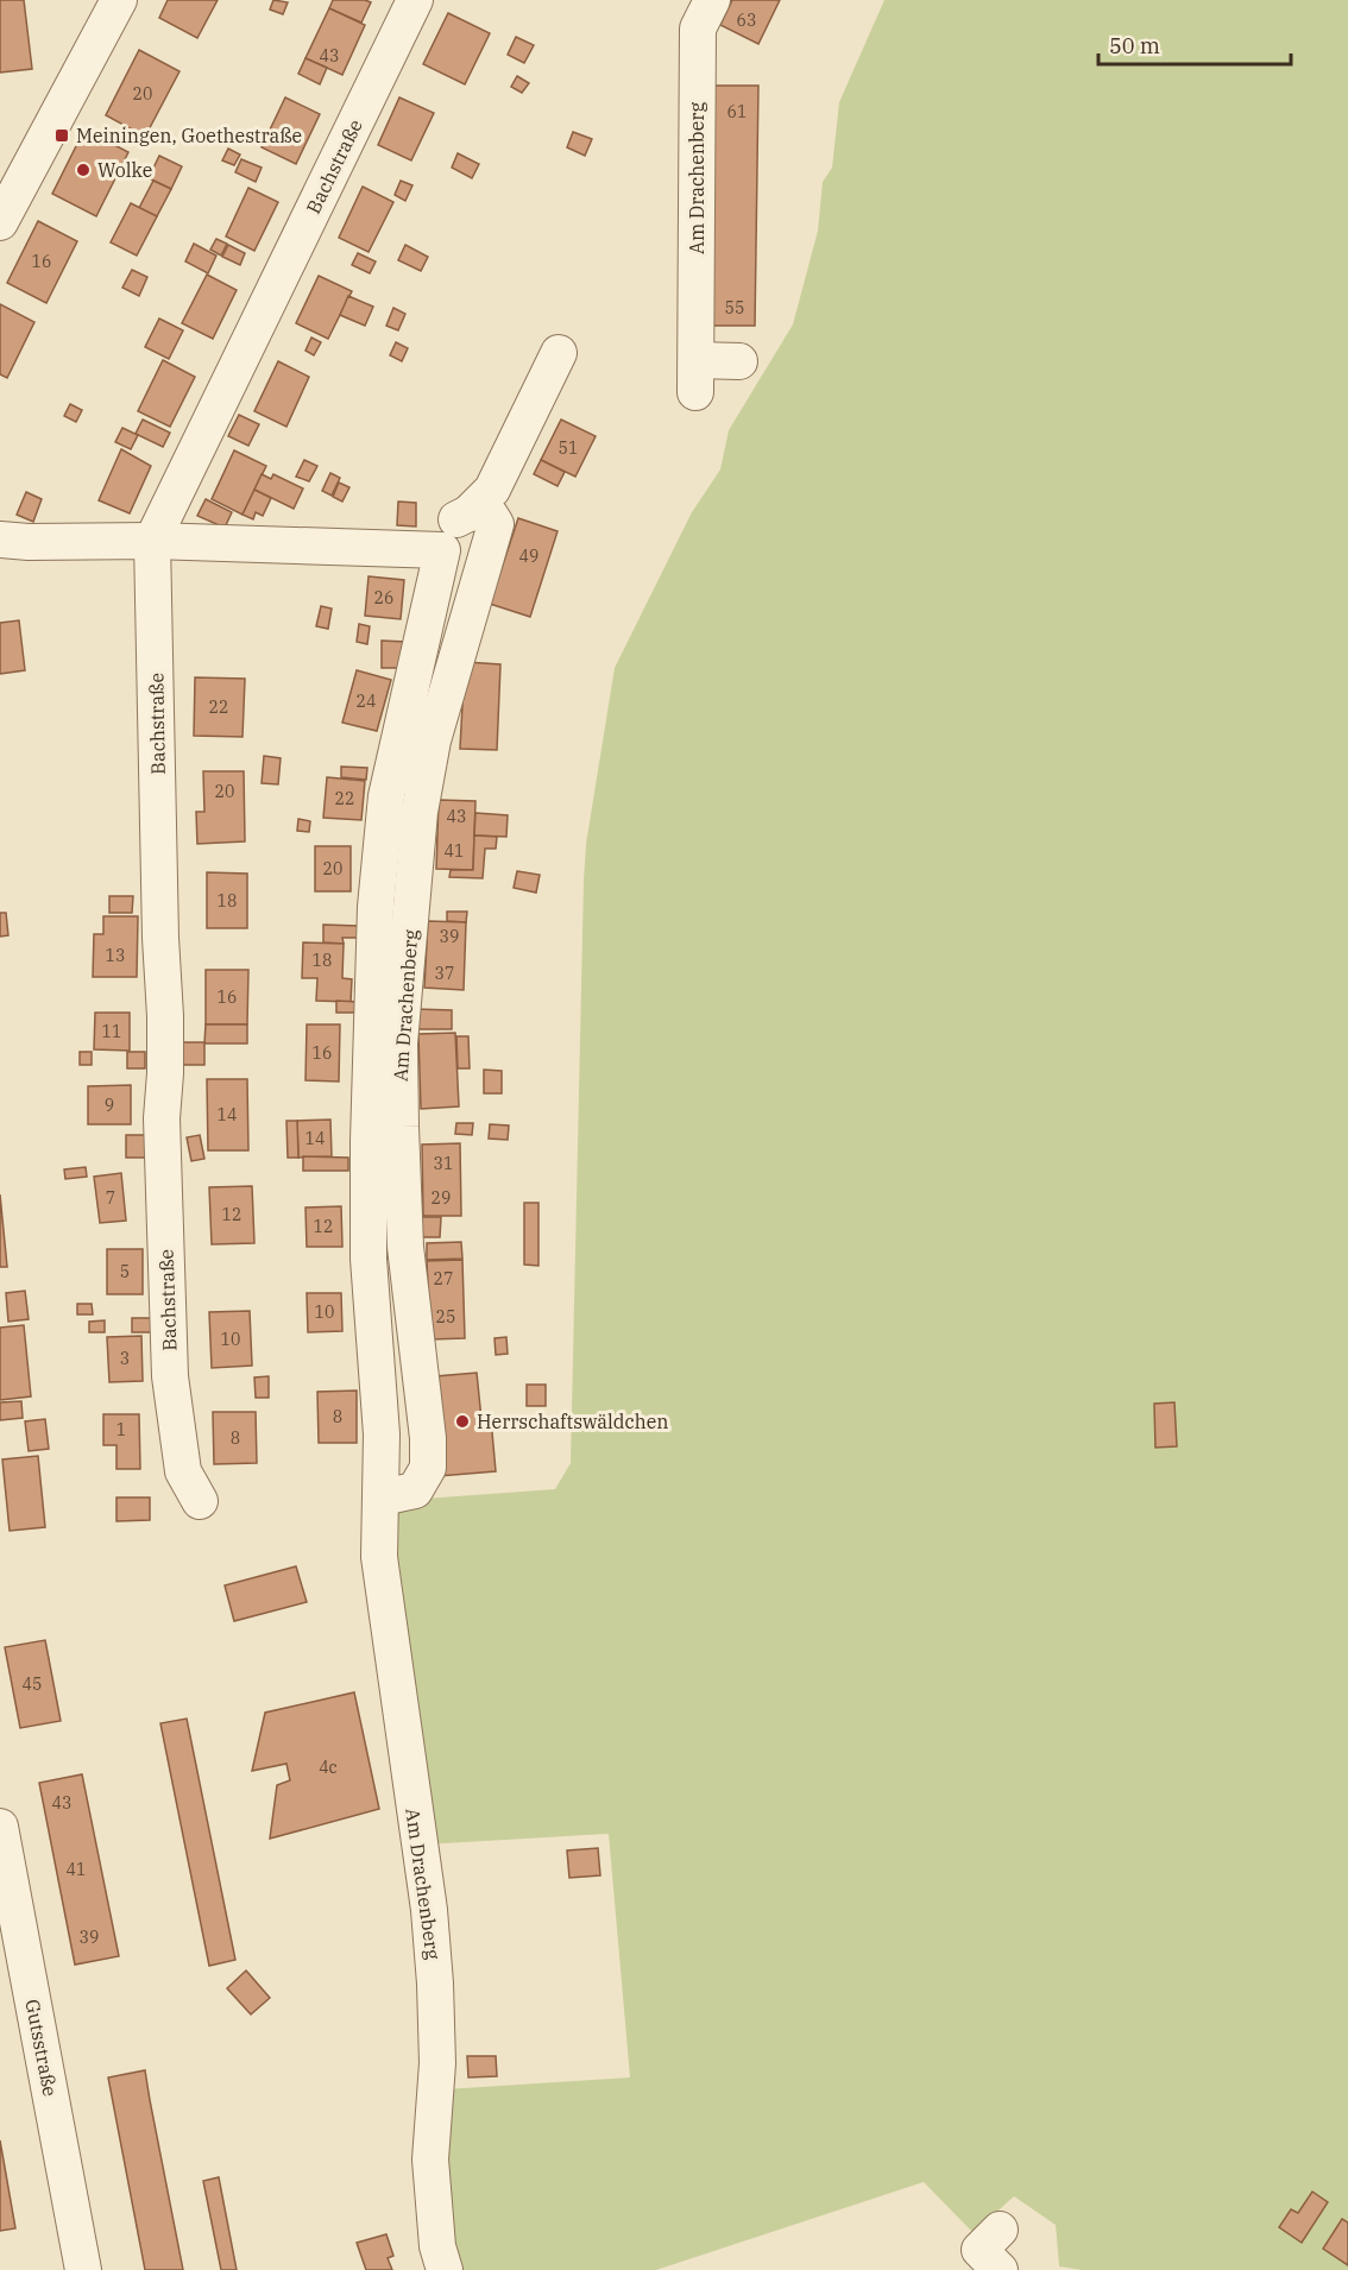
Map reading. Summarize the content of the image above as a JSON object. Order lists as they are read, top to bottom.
{
  "streets": {
    "street": ["Bachstraße", "Am Drachenberg", "Gutsstraße"]
  },
  "places": {
    "transit": ["Meiningen, Goethestraße"],
    "other": ["Wolke", "Herrschaftswäldchen"]
  },
  "house_numbers": [
    "63",
    "43",
    "20",
    "61",
    "16",
    "55",
    "51",
    "49",
    "26",
    "24",
    "22",
    "20",
    "22",
    "43",
    "41",
    "20",
    "18",
    "39",
    "13",
    "18",
    "37",
    "16",
    "11",
    "16",
    "9",
    "14",
    "14",
    "31",
    "7",
    "29",
    "12",
    "12",
    "5",
    "27",
    "10",
    "25",
    "10",
    "3",
    "8",
    "1",
    "8",
    "45",
    "4c",
    "43",
    "41",
    "39"
  ],
  "scale_bar": "50 m"
}
